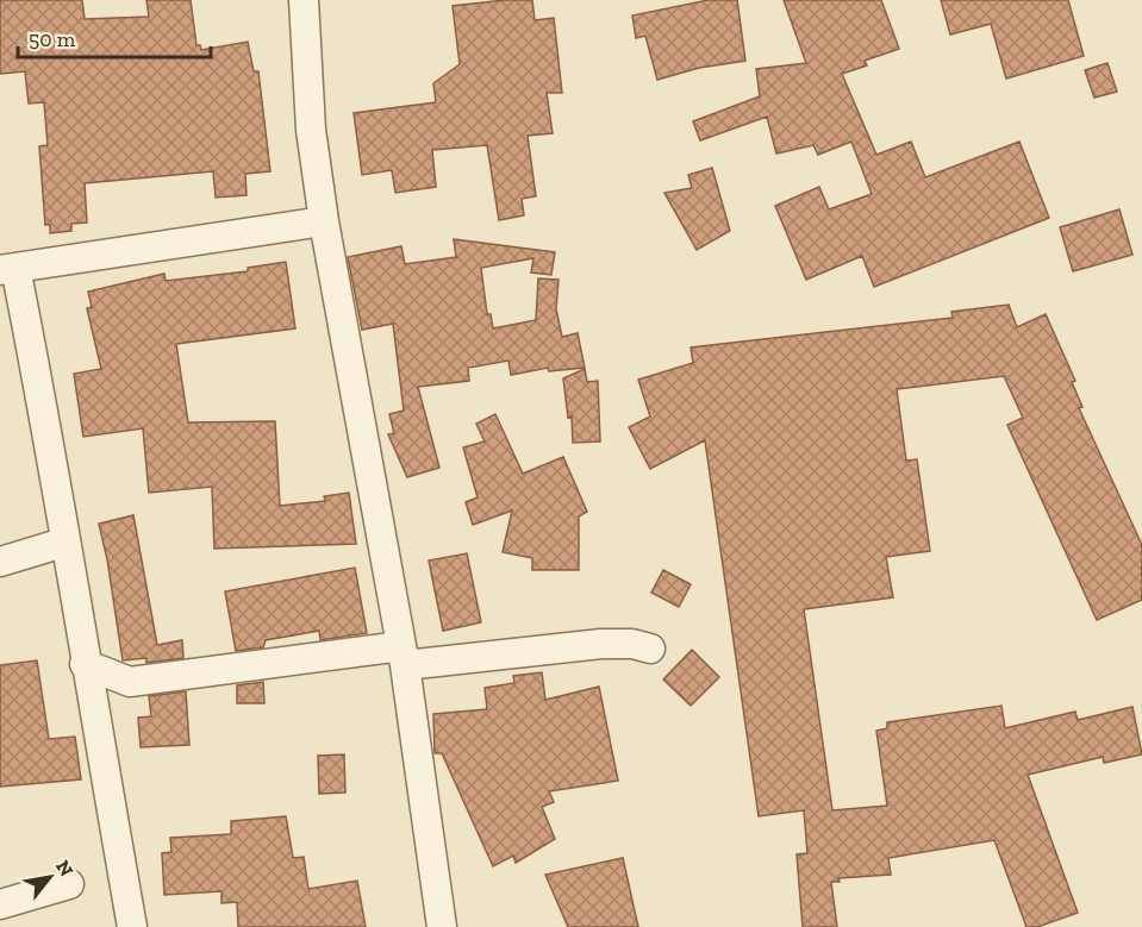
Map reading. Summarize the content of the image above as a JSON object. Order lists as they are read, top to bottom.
{
  "scale_bar": "50 m",
  "north": "top right"
}
